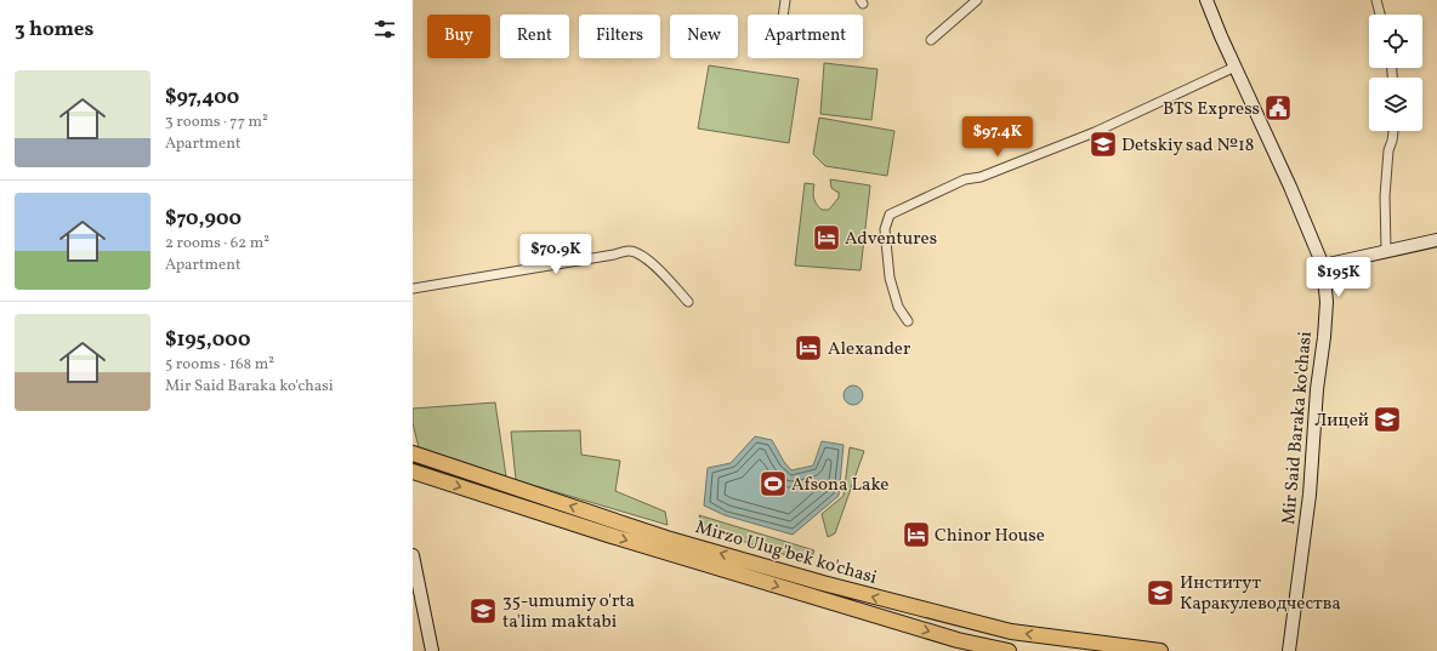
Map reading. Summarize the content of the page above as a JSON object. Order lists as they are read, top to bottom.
{
  "streets": {
    "main road": ["Mirzo Ulug'bek ko'chasi"],
    "street": ["Mir Said Baraka ko'chasi"]
  },
  "places": {
    "public building": ["BTS Express"],
    "school or university": [
      "Detskiy sad №18",
      "Лицей",
      "Институт Каракулеводчества",
      "35-umumiy o'rta ta'lim maktabi"
    ],
    "hotel": ["Adventures", "Alexander", "Chinor House"],
    "sports": ["Afsona Lake"]
  },
  "page": {
    "heading": "3 homes",
    "chip": [
      "Buy",
      "Rent",
      "Filters",
      "New",
      "Apartment"
    ],
    "list": [
      {
        "name": "$97,400",
        "note": "3 rooms · 77 m² · Apartment"
      },
      {
        "name": "$70,900",
        "note": "2 rooms · 62 m² · Apartment"
      },
      {
        "name": "$195,000",
        "note": "5 rooms · 168 m² · Mir Said Baraka ko'chasi"
      }
    ],
    "price": ["$97.4K", "$70.9K", "$195K"]
  }
}
